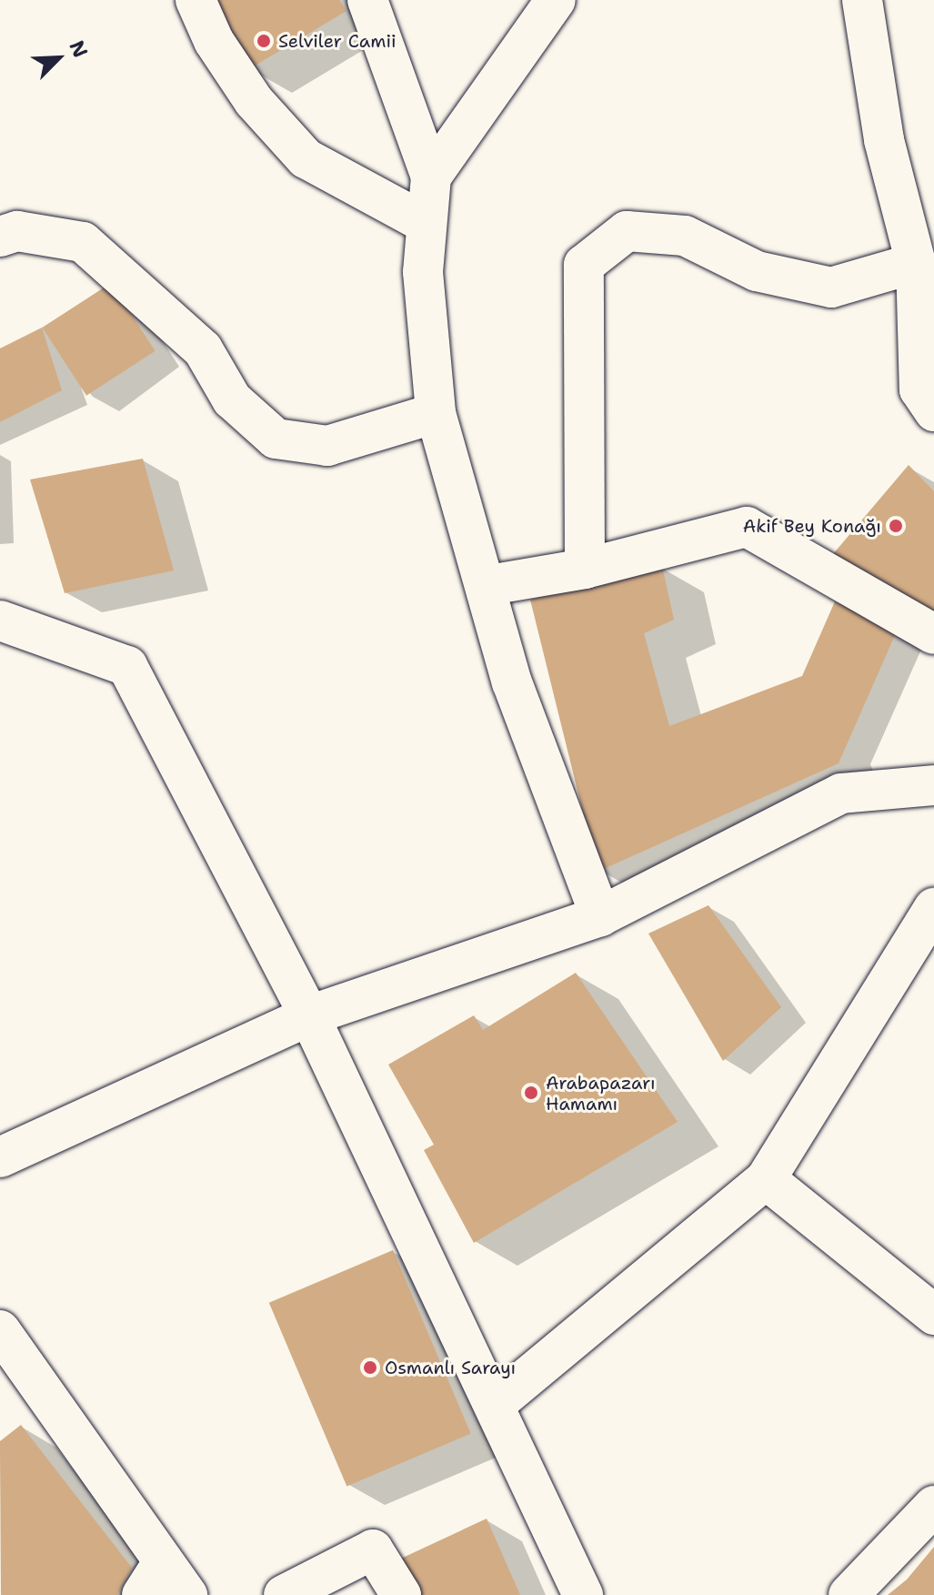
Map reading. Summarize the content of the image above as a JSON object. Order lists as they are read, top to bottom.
{
  "places": [
    "Selviler Camii",
    "Akif Bey Konağı",
    "Arabapazarı Hamamı",
    "Osmanlı Sarayı"
  ],
  "north": "top right"
}
